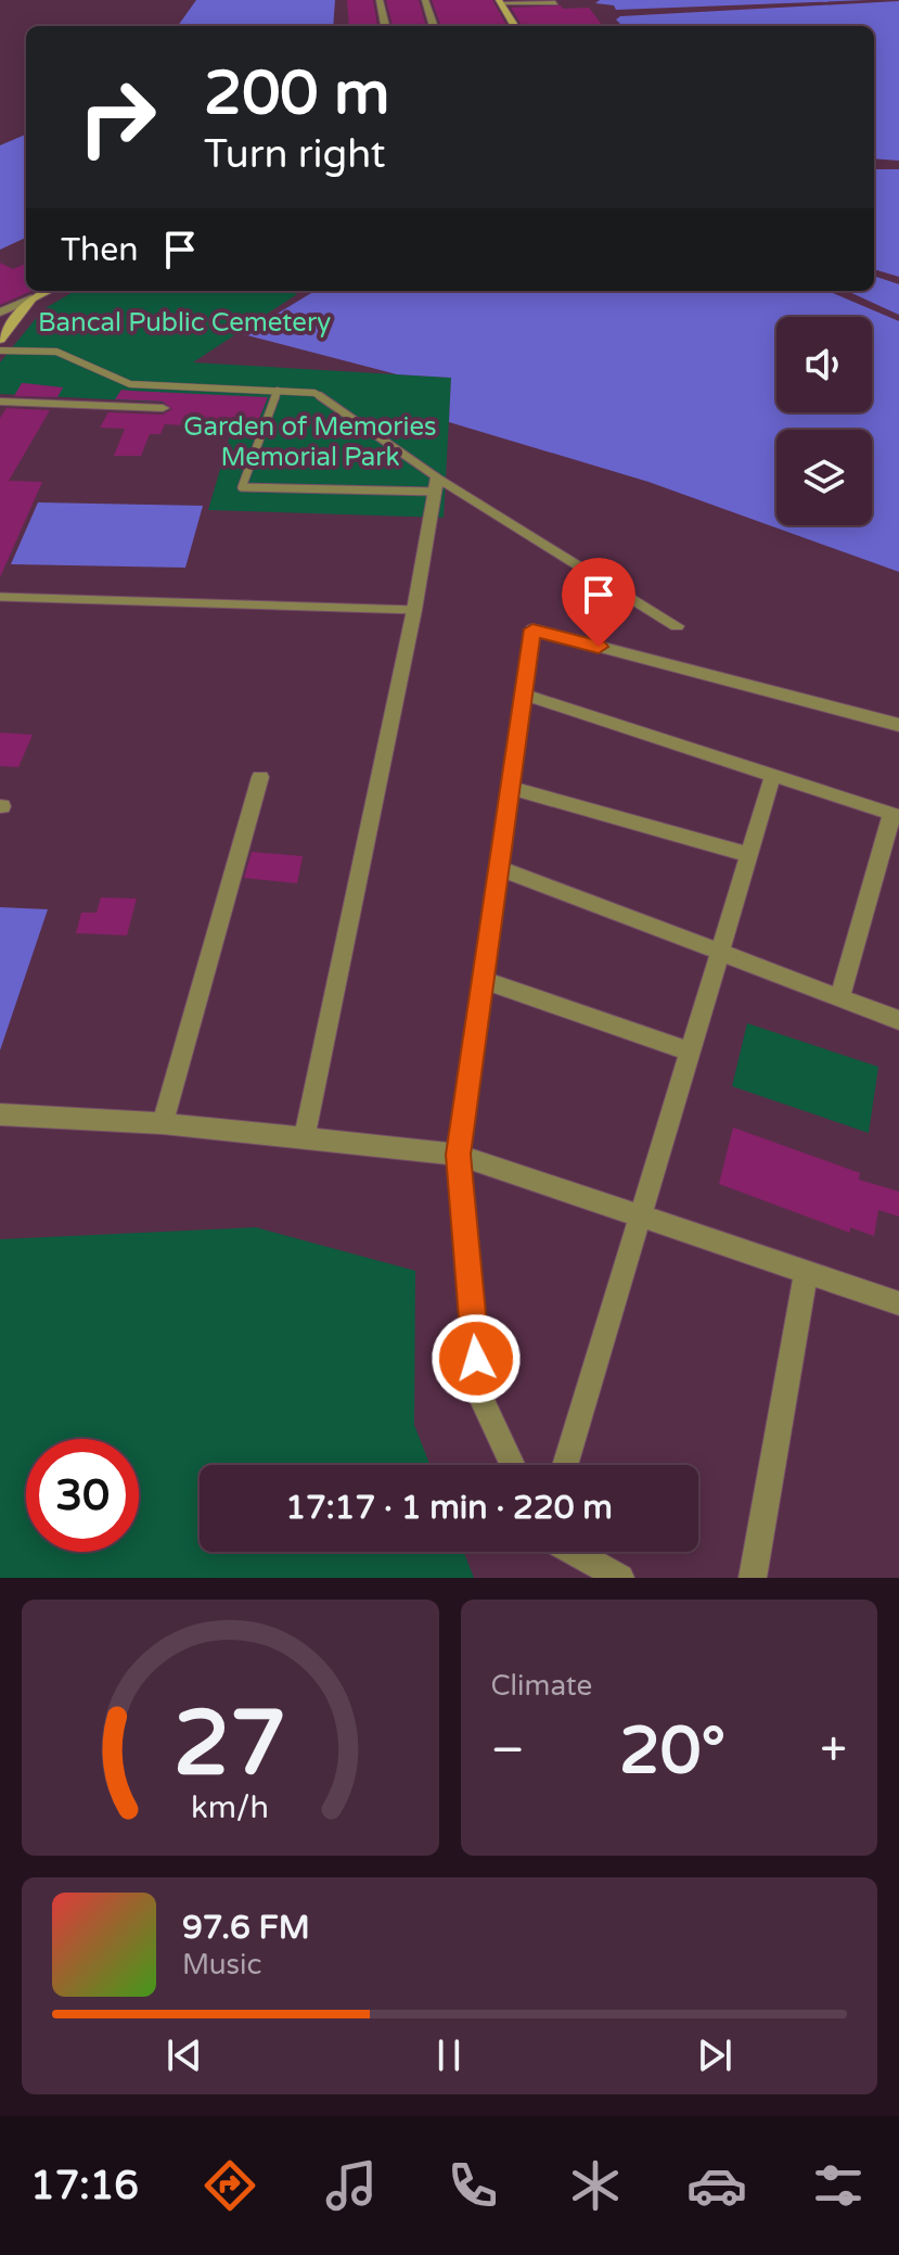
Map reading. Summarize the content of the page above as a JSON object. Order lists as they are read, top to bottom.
{
  "parks": ["Bancal Public Cemetery", "Garden of Memories Memorial Park"],
  "page": {
    "turn": ["200 m", "Turn right"],
    "then": "Then",
    "limit": "30",
    "trip": "17:17 · 1 min · 220 m",
    "tile": "Climate",
    "heat": ["−", "20°", "+"],
    "song": ["97.6 FM", "Music"],
    "tabs": "17:16",
    "gauge": ["27", "km/h"]
  }
}
